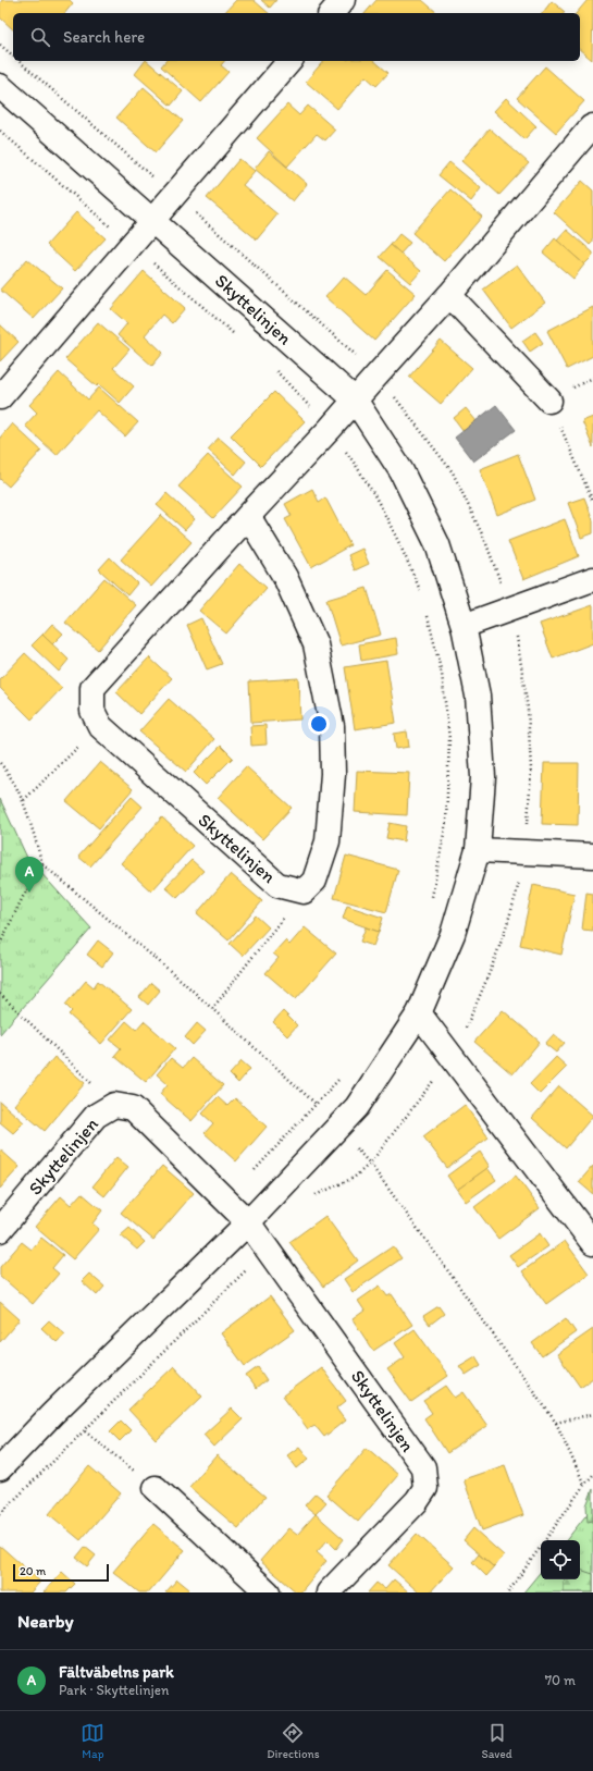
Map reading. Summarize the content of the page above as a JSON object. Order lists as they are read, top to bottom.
{
  "streets": {
    "street": ["Skyttelinjen"]
  },
  "scale_bar": "20 m",
  "page": {
    "search": "Search here",
    "pins": "A",
    "scale": "20 m",
    "heading": "Nearby",
    "list": [
      {
        "mark": "A",
        "name": "Fältväbelns park",
        "note": "Park · Skyttelinjen",
        "value": "70 m"
      }
    ],
    "nav": ["Map", "Directions", "Saved"]
  }
}
